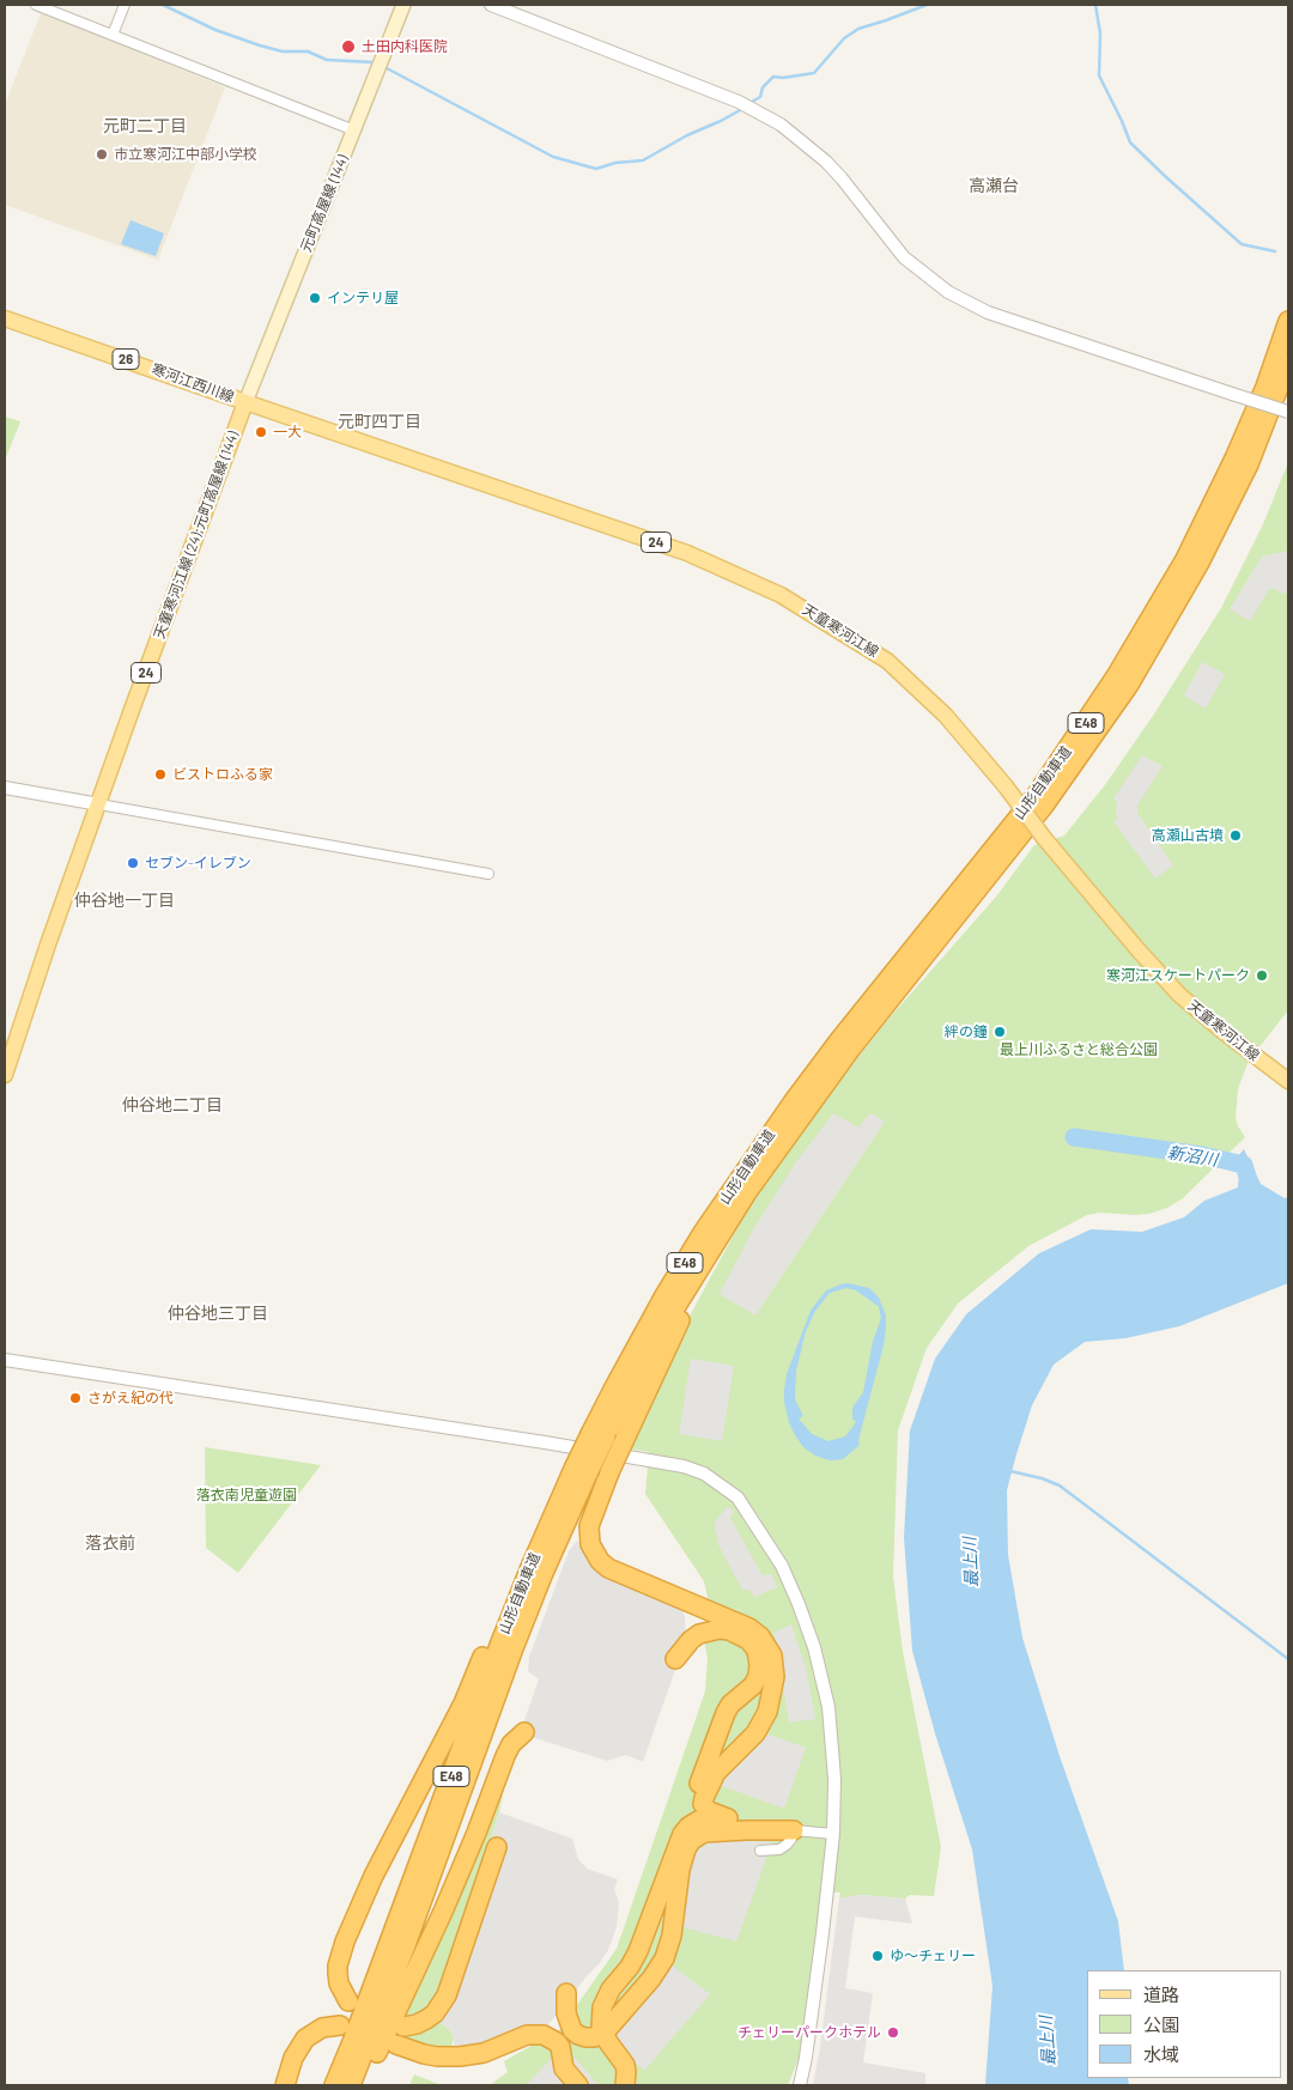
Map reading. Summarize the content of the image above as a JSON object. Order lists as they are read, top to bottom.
{
  "streets": {
    "highway": ["E48", "山形自動車道"],
    "main road": [
      "元町高屋線 (144)",
      "26",
      "寒河江西川線",
      "天童寒河江線 (24);元町高屋線 (144)",
      "24",
      "天童寒河江線"
    ]
  },
  "crossings": [
    ["元町高屋線 (144)", "寒河江西川線"],
    ["元町高屋線 (144)", "天童寒河江線 (24);元町高屋線 (144)"],
    ["元町高屋線 (144)", "天童寒河江線"],
    ["寒河江西川線", "天童寒河江線 (24);元町高屋線 (144)"],
    ["寒河江西川線", "天童寒河江線"],
    ["天童寒河江線 (24);元町高屋線 (144)", "天童寒河江線"]
  ],
  "districts": [
    "元町二丁目",
    "高瀬台",
    "元町四丁目",
    "仲谷地一丁目",
    "仲谷地二丁目",
    "仲谷地三丁目",
    "落衣前"
  ],
  "water": ["新沼川", "最上川"],
  "parks": ["最上川ふるさと総合公園", "落衣南児童遊園"],
  "places": [
    "土田内科医院",
    "市立寒河江中部小学校",
    "インテリ屋",
    "一大",
    "ビストロふる家",
    "高瀬山古墳",
    "セブン-イレブン",
    "寒河江スケートパーク",
    "絆の鐘",
    "さがえ紀の代",
    "ゆ～チェリー",
    "チェリーパークホテル"
  ],
  "legend": ["道路", "公園", "水域"]
}
